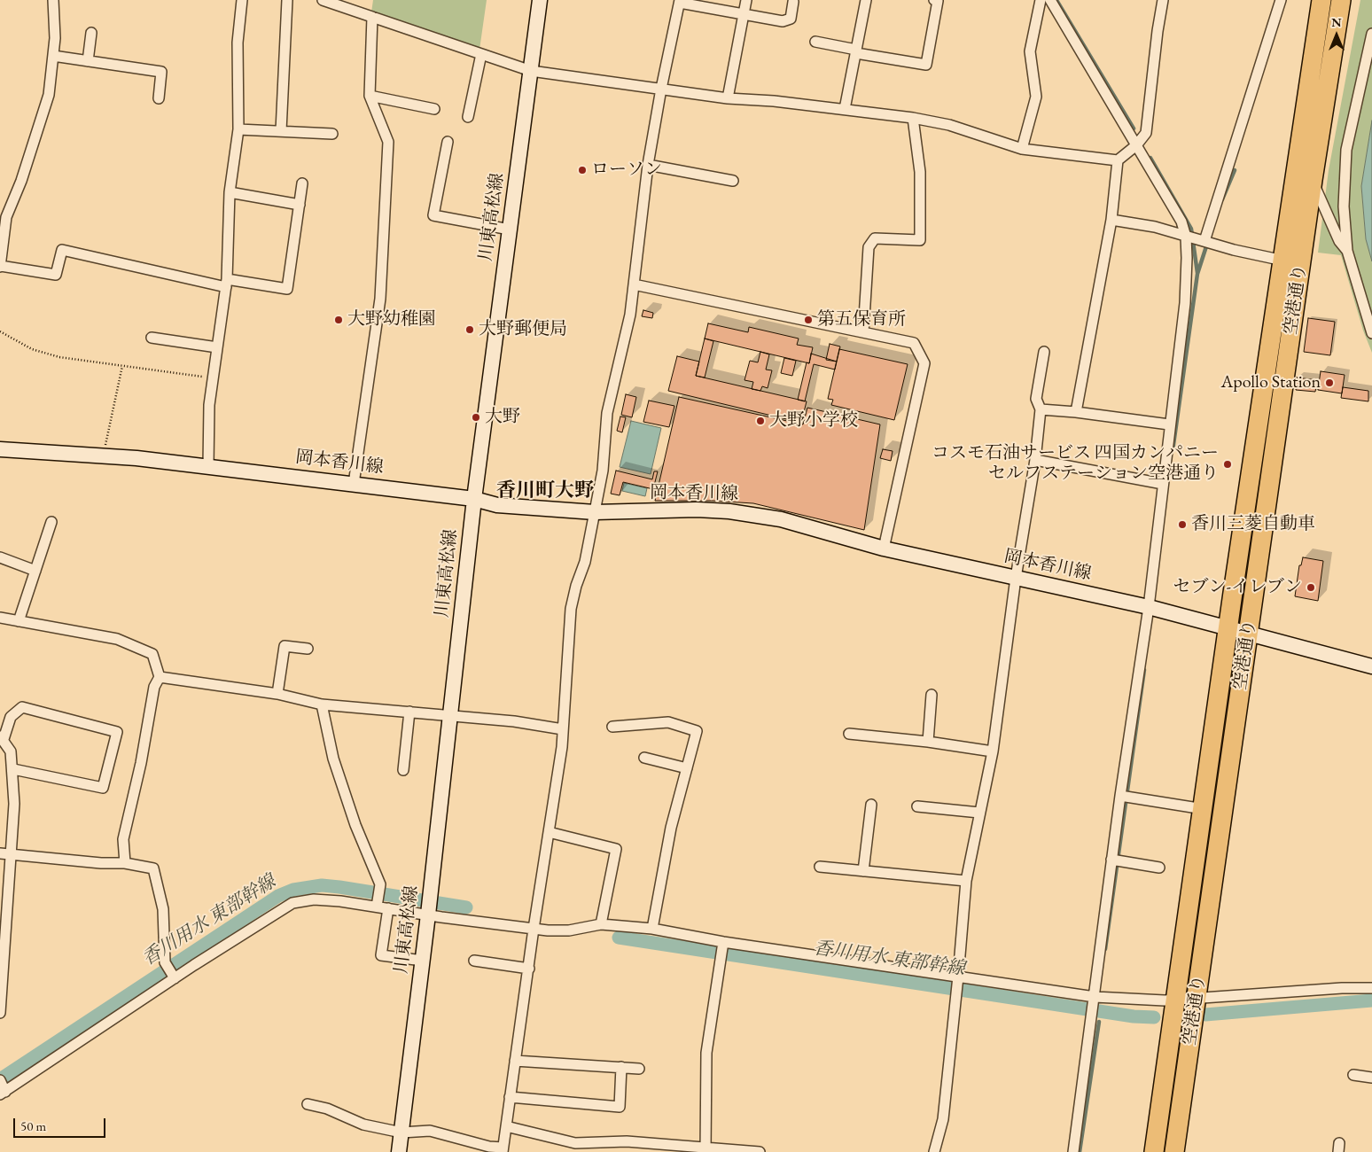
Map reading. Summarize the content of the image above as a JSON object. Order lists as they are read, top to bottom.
{
  "streets": {
    "highway": ["空港通り"],
    "main road": ["川東高松線", "岡本香川線"]
  },
  "crossings": [
    ["川東高松線", "岡本香川線"],
    ["空港通り", "岡本香川線"]
  ],
  "districts": ["香川町大野"],
  "water": ["香川用水 東部幹線"],
  "places": [
    "ローソン",
    "大野幼稚園",
    "第五保育所",
    "大野郵便局",
    "Apollo Station",
    "大野",
    "大野小学校",
    "コスモ石油サービス 四国カンパニー セルフステーション空港通り",
    "香川三菱自動車",
    "セブン-イレブン"
  ],
  "scale_bar": "50 m",
  "north": "top"
}
